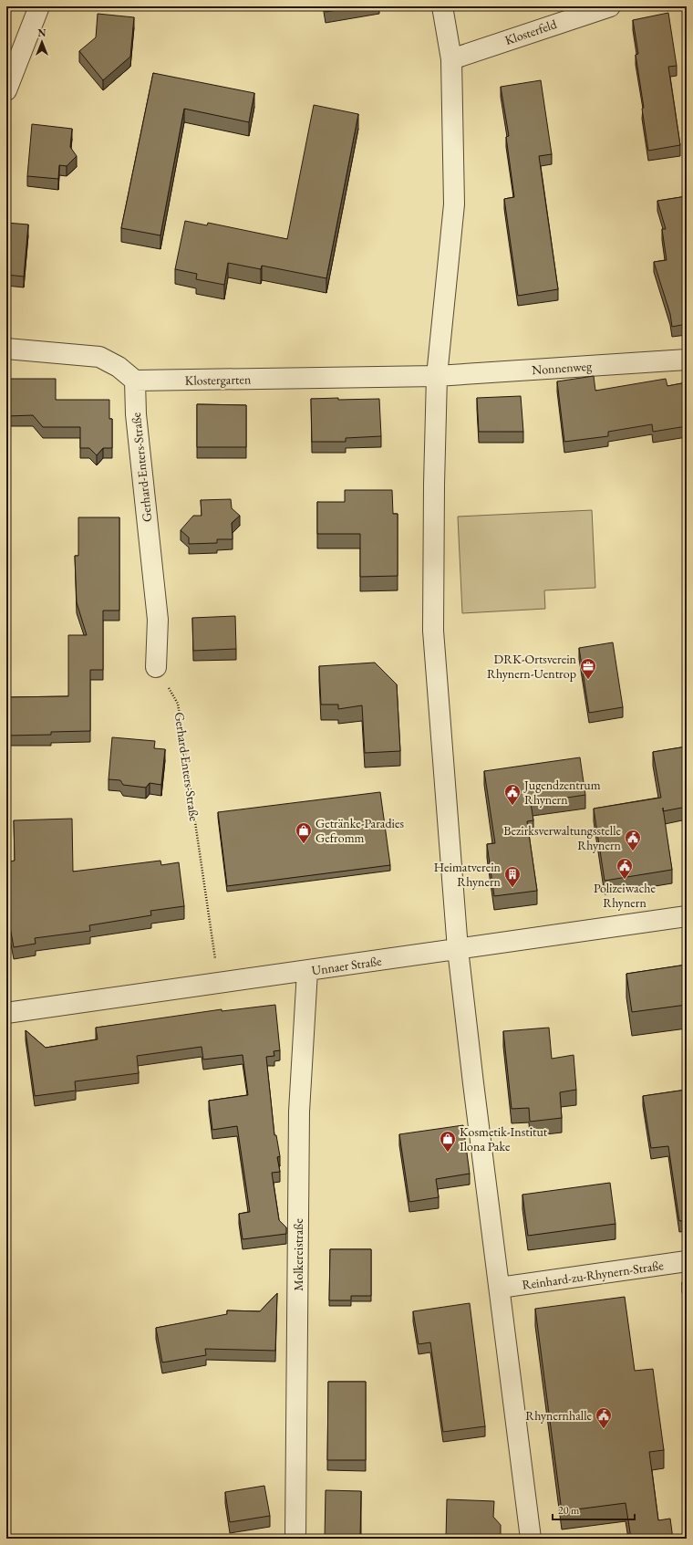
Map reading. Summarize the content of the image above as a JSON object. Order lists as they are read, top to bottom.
{
  "streets": {
    "street": [
      "Klosterfeld",
      "Nonnenweg",
      "Klostergarten",
      "Gerhard-Enters-Straße",
      "Unnaer Straße",
      "Molkereistraße",
      "Reinhard-zu-Rhynern-Straße"
    ]
  },
  "crossings": [
    ["Nonnenweg", "Klostergarten"],
    ["Klostergarten", "Gerhard-Enters-Straße"],
    ["Gerhard-Enters-Straße", "Unnaer Straße"],
    ["Unnaer Straße", "Molkereistraße"]
  ],
  "places": {
    "office": ["DRK-Ortsverein Rhynern-Uentrop"],
    "public building": [
      "Jugendzentrum Rhynern",
      "Bezirksverwaltungsstelle Rhynern",
      "Polizeiwache Rhynern",
      "Rhynernhalle"
    ],
    "shop": ["Getränke-Paradies Gefromm", "Kosmetik-Institut Ilona Pake"],
    "building": ["Heimatverein Rhynern"]
  },
  "scale_bar": "20 m",
  "north": "top"
}
